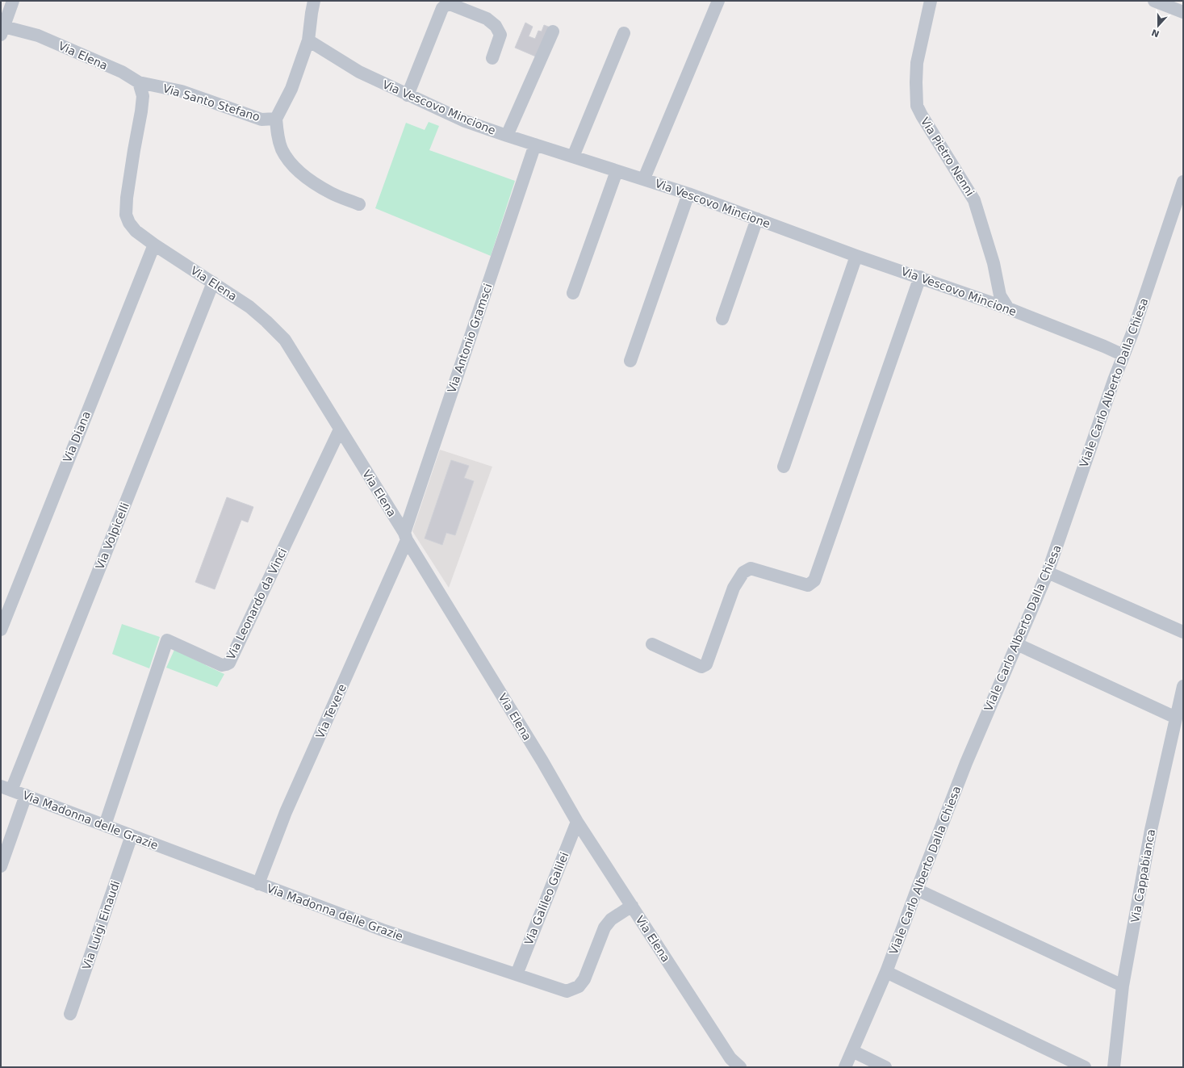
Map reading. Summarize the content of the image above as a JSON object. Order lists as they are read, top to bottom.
{
  "streets": {
    "street": [
      "Via Elena",
      "Via Santo Stefano",
      "Via Vescovo Mincione",
      "Via Pietro Nenni",
      "Via Antonio Gramsci",
      "Viale Carlo Alberto Dalla Chiesa",
      "Via Diana",
      "Via Volpicelli",
      "Via Leonardo da Vinci",
      "Via Tevere",
      "Via Madonna delle Grazie",
      "Via Cappabianca",
      "Via Galileo Galilei",
      "Via Luigi Einaudi"
    ]
  },
  "crossings": [
    ["Via Elena", "Via Santo Stefano"],
    ["Via Elena", "Via Antonio Gramsci"],
    ["Via Elena", "Via Diana"],
    ["Via Elena", "Via Volpicelli"],
    ["Via Elena", "Via Leonardo da Vinci"],
    ["Via Elena", "Via Tevere"],
    ["Via Elena", "Via Madonna delle Grazie"],
    ["Via Elena", "Via Galileo Galilei"],
    ["Via Santo Stefano", "Via Vescovo Mincione"],
    ["Via Vescovo Mincione", "Via Pietro Nenni"],
    ["Via Vescovo Mincione", "Via Antonio Gramsci"],
    ["Via Vescovo Mincione", "Viale Carlo Alberto Dalla Chiesa"],
    ["Via Antonio Gramsci", "Via Tevere"],
    ["Via Volpicelli", "Via Madonna delle Grazie"],
    ["Via Leonardo da Vinci", "Via Madonna delle Grazie"],
    ["Via Tevere", "Via Madonna delle Grazie"],
    ["Via Madonna delle Grazie", "Via Galileo Galilei"],
    ["Via Madonna delle Grazie", "Via Luigi Einaudi"]
  ],
  "north": "bottom"
}
